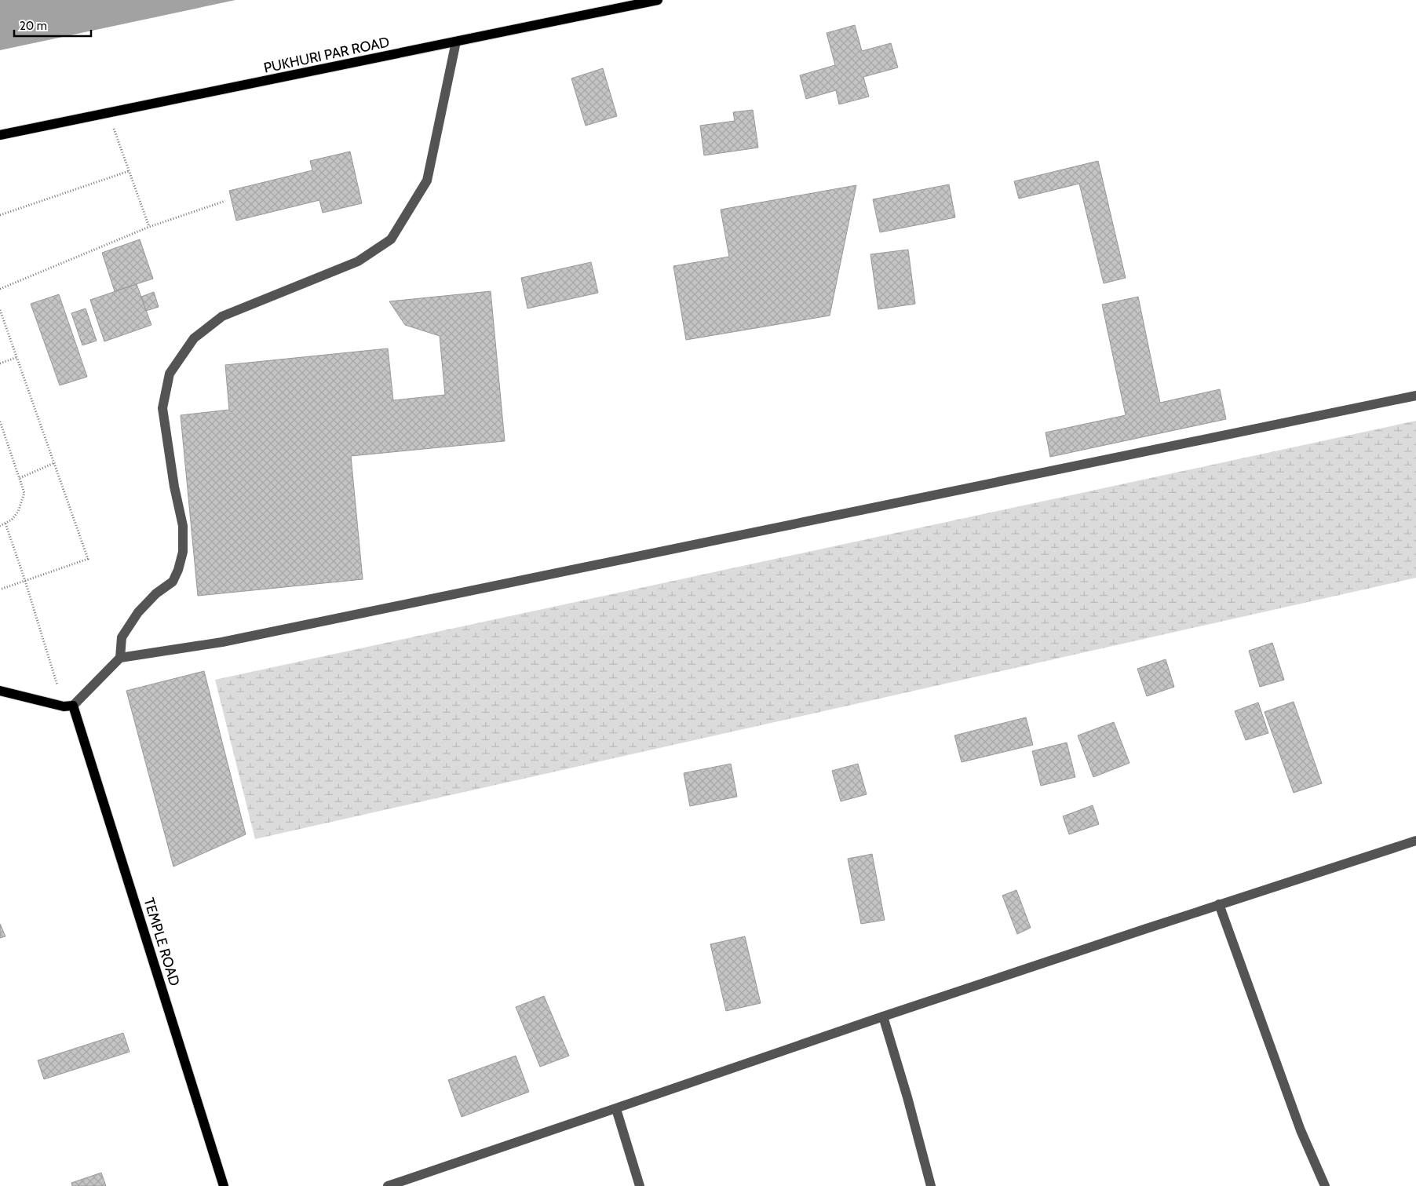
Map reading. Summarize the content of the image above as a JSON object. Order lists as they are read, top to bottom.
{
  "streets": {
    "main road": ["PUKHURI PAR ROAD", "TEMPLE ROAD"]
  },
  "scale_bar": "20 m"
}
